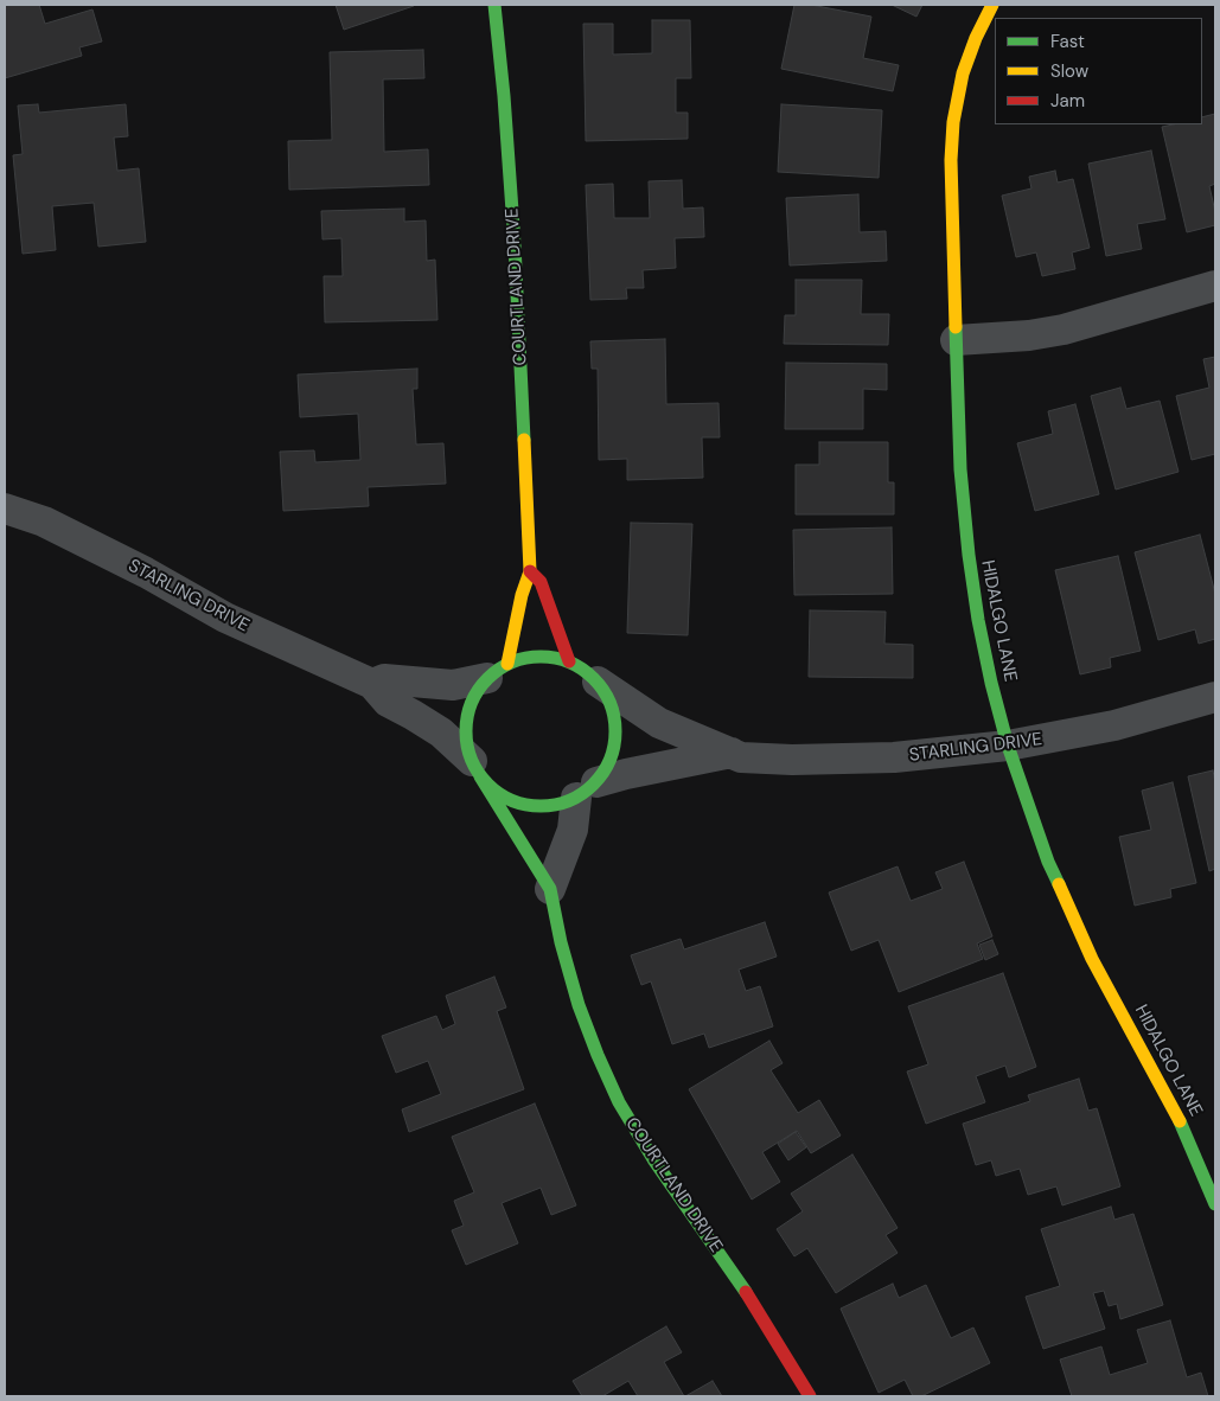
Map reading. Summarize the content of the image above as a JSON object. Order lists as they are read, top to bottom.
{
  "streets": {
    "street": ["COURTLAND DRIVE", "STARLING DRIVE", "HIDALGO LANE"]
  },
  "crossings": [
    ["COURTLAND DRIVE", "STARLING DRIVE"],
    ["STARLING DRIVE", "HIDALGO LANE"]
  ],
  "legend": ["Fast", "Slow", "Jam"]
}
